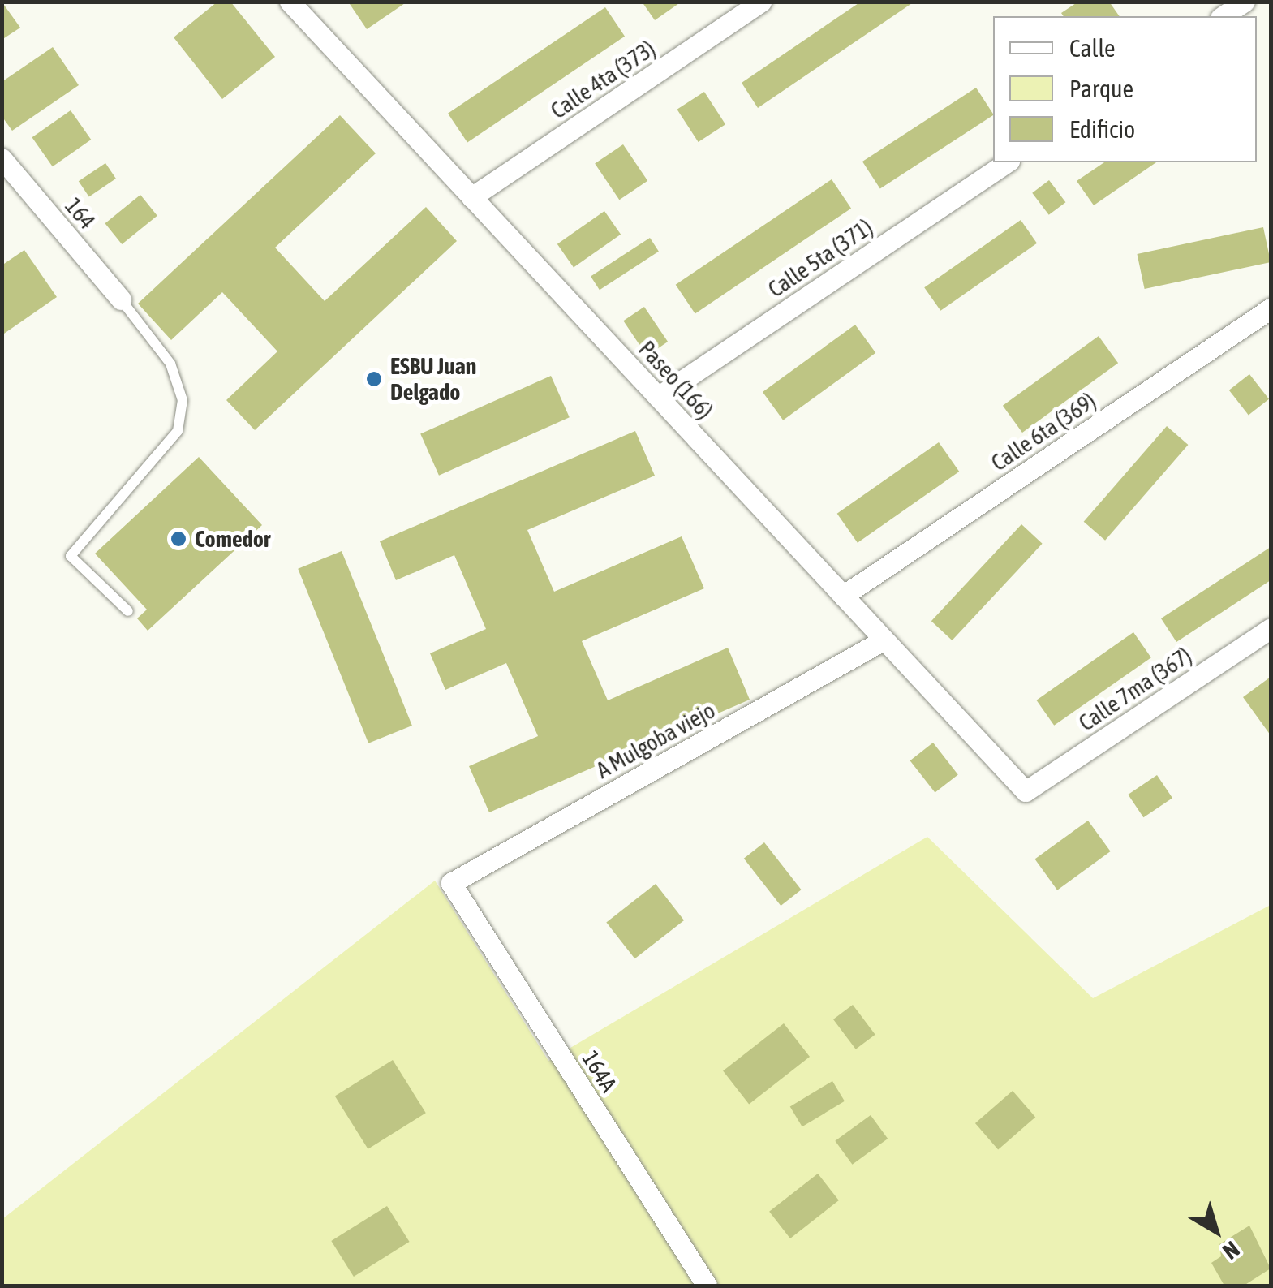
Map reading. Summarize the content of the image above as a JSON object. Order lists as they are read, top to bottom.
{
  "streets": {
    "street": [
      "Calle 4ta (373)",
      "164",
      "Calle 5ta (371)",
      "Paseo (166)",
      "Calle 6ta (369)",
      "Calle 7ma (367)",
      "A Mulgoba viejo",
      "164A"
    ]
  },
  "crossings": [
    ["Calle 4ta (373)", "Paseo (166)"],
    ["Calle 5ta (371)", "Paseo (166)"],
    ["Paseo (166)", "Calle 6ta (369)"],
    ["Paseo (166)", "Calle 7ma (367)"],
    ["Paseo (166)", "A Mulgoba viejo"],
    ["A Mulgoba viejo", "164A"]
  ],
  "places": ["ESBU Juan Delgado", "Comedor"],
  "legend": ["Calle", "Parque", "Edificio"],
  "north": "bottom right"
}
